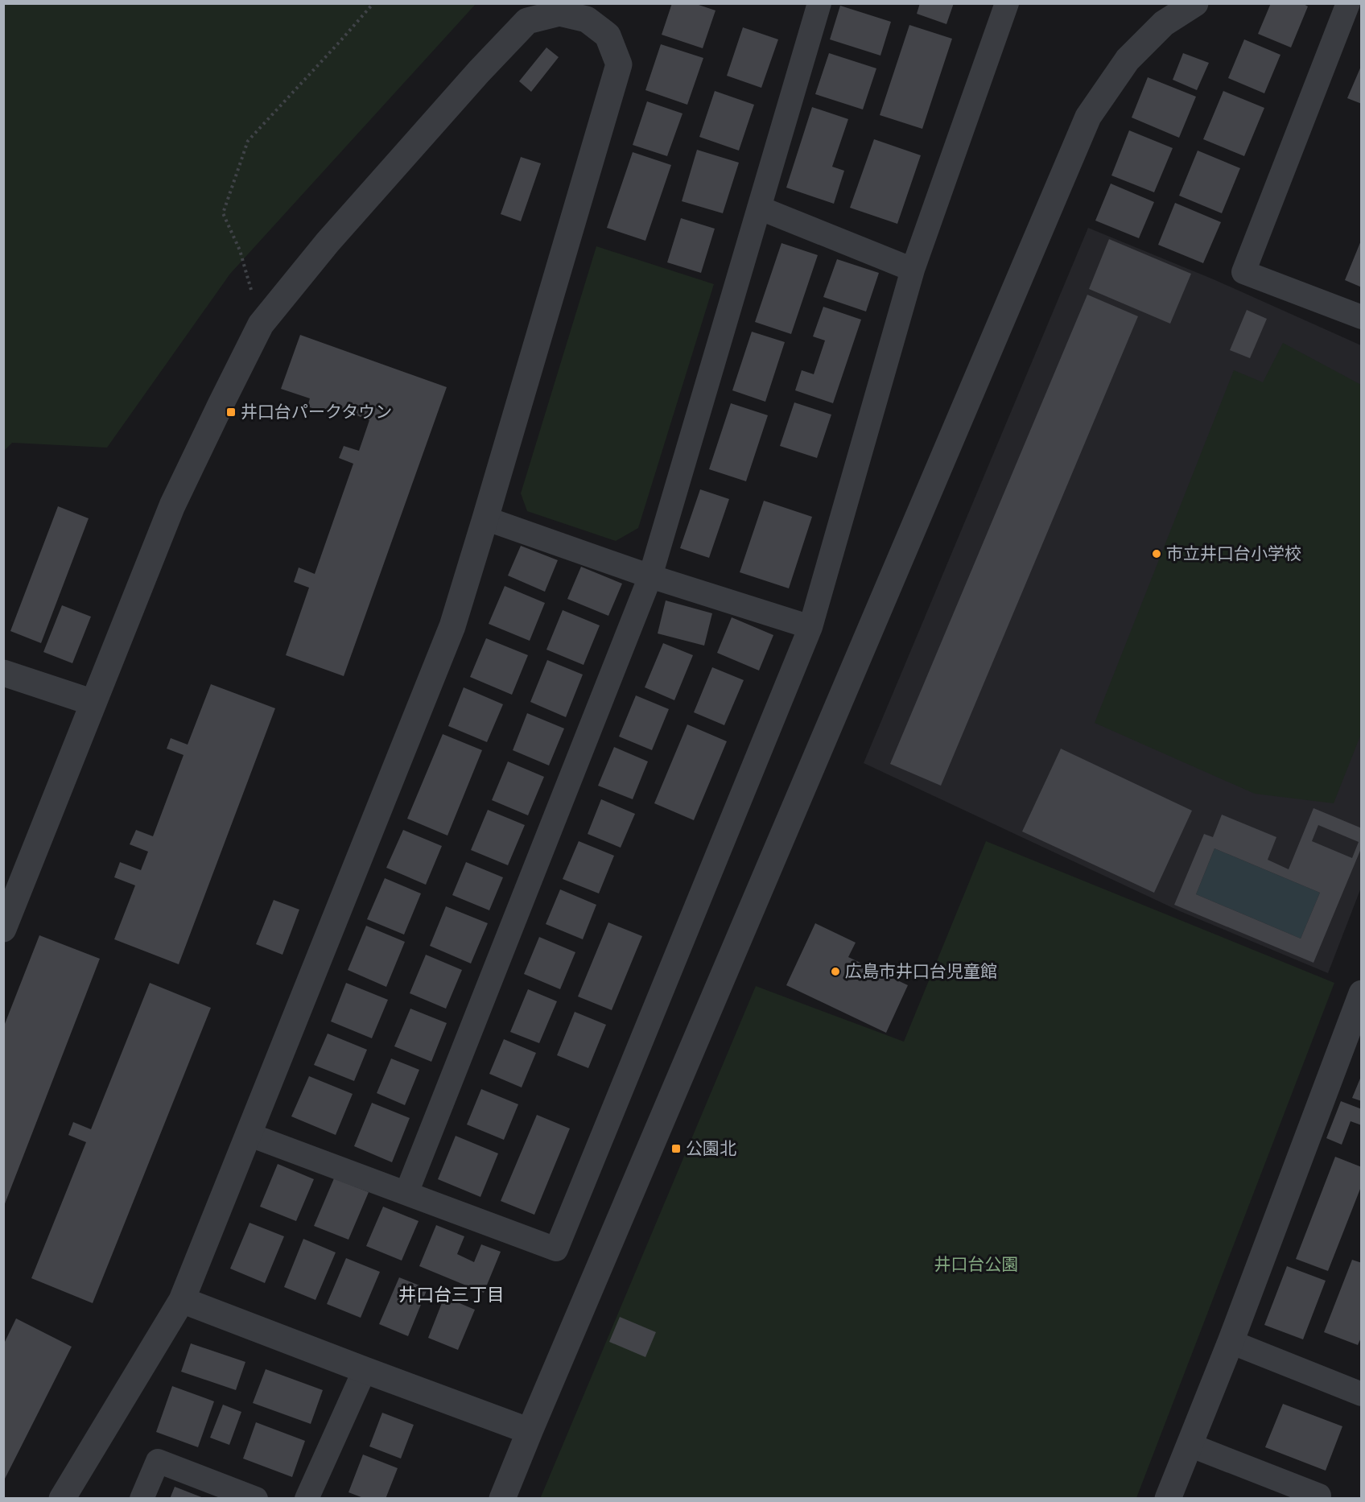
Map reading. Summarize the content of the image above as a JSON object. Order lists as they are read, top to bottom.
{
  "districts": ["井口台三丁目"],
  "parks": ["井口台公園"],
  "places": {
    "transit": ["井口台パークタウン", "公園北"],
    "other": ["市立井口台小学校", "広島市井口台児童館"]
  }
}
